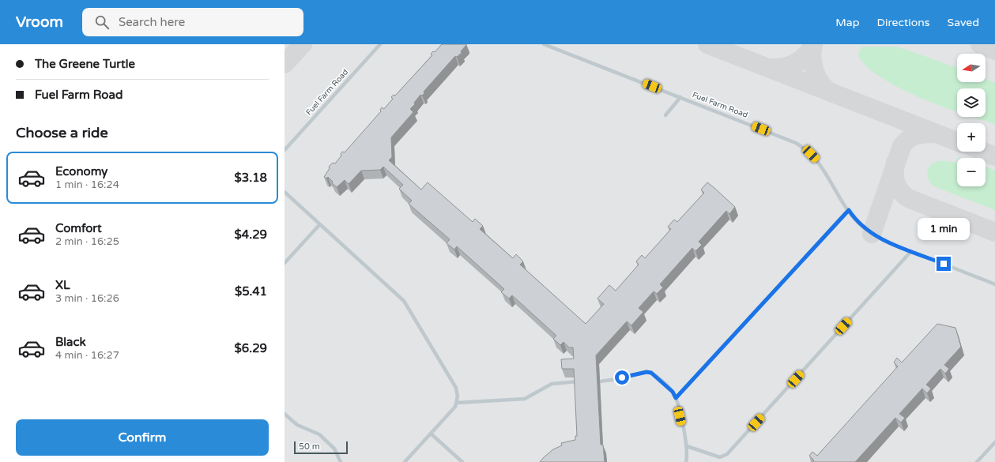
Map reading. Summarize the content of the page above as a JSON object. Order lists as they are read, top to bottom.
{
  "streets": {
    "lane": ["Fuel Farm Road"]
  },
  "scale_bar": "50 m",
  "north": "left",
  "page": {
    "header": "Vroom",
    "search": "Search here",
    "nav": ["Map", "Directions", "Saved"],
    "banner": ["The Greene Turtle", "Fuel Farm Road"],
    "map_buttons": ["+", "−"],
    "heading": "Choose a ride",
    "list": [
      {
        "name": "Economy",
        "note": "1 min · 16:24",
        "value": "$3.18"
      },
      {
        "name": "Comfort",
        "note": "2 min · 16:25",
        "value": "$4.29"
      },
      {
        "name": "XL",
        "note": "3 min · 16:26",
        "value": "$5.41"
      },
      {
        "name": "Black",
        "note": "4 min · 16:27",
        "value": "$6.29"
      }
    ],
    "bubble": "1 min",
    "buttons": "Confirm",
    "scale": "50 m"
  }
}
